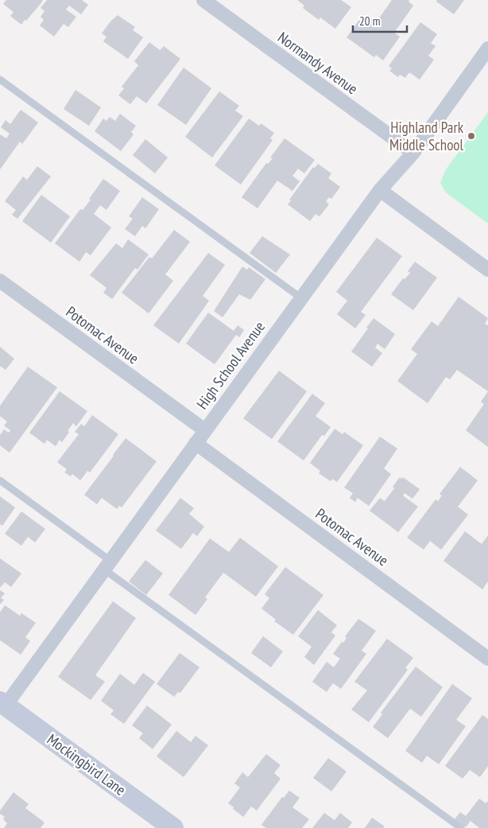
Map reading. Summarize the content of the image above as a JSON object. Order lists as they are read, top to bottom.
{
  "streets": {
    "main road": ["Mockingbird Lane"],
    "street": ["Normandy Avenue", "Potomac Avenue", "High School Avenue"]
  },
  "crossings": [
    ["Normandy Avenue", "High School Avenue"],
    ["Potomac Avenue", "High School Avenue"],
    ["High School Avenue", "Mockingbird Lane"]
  ],
  "places": ["Highland Park Middle School"],
  "scale_bar": "20 m"
}
